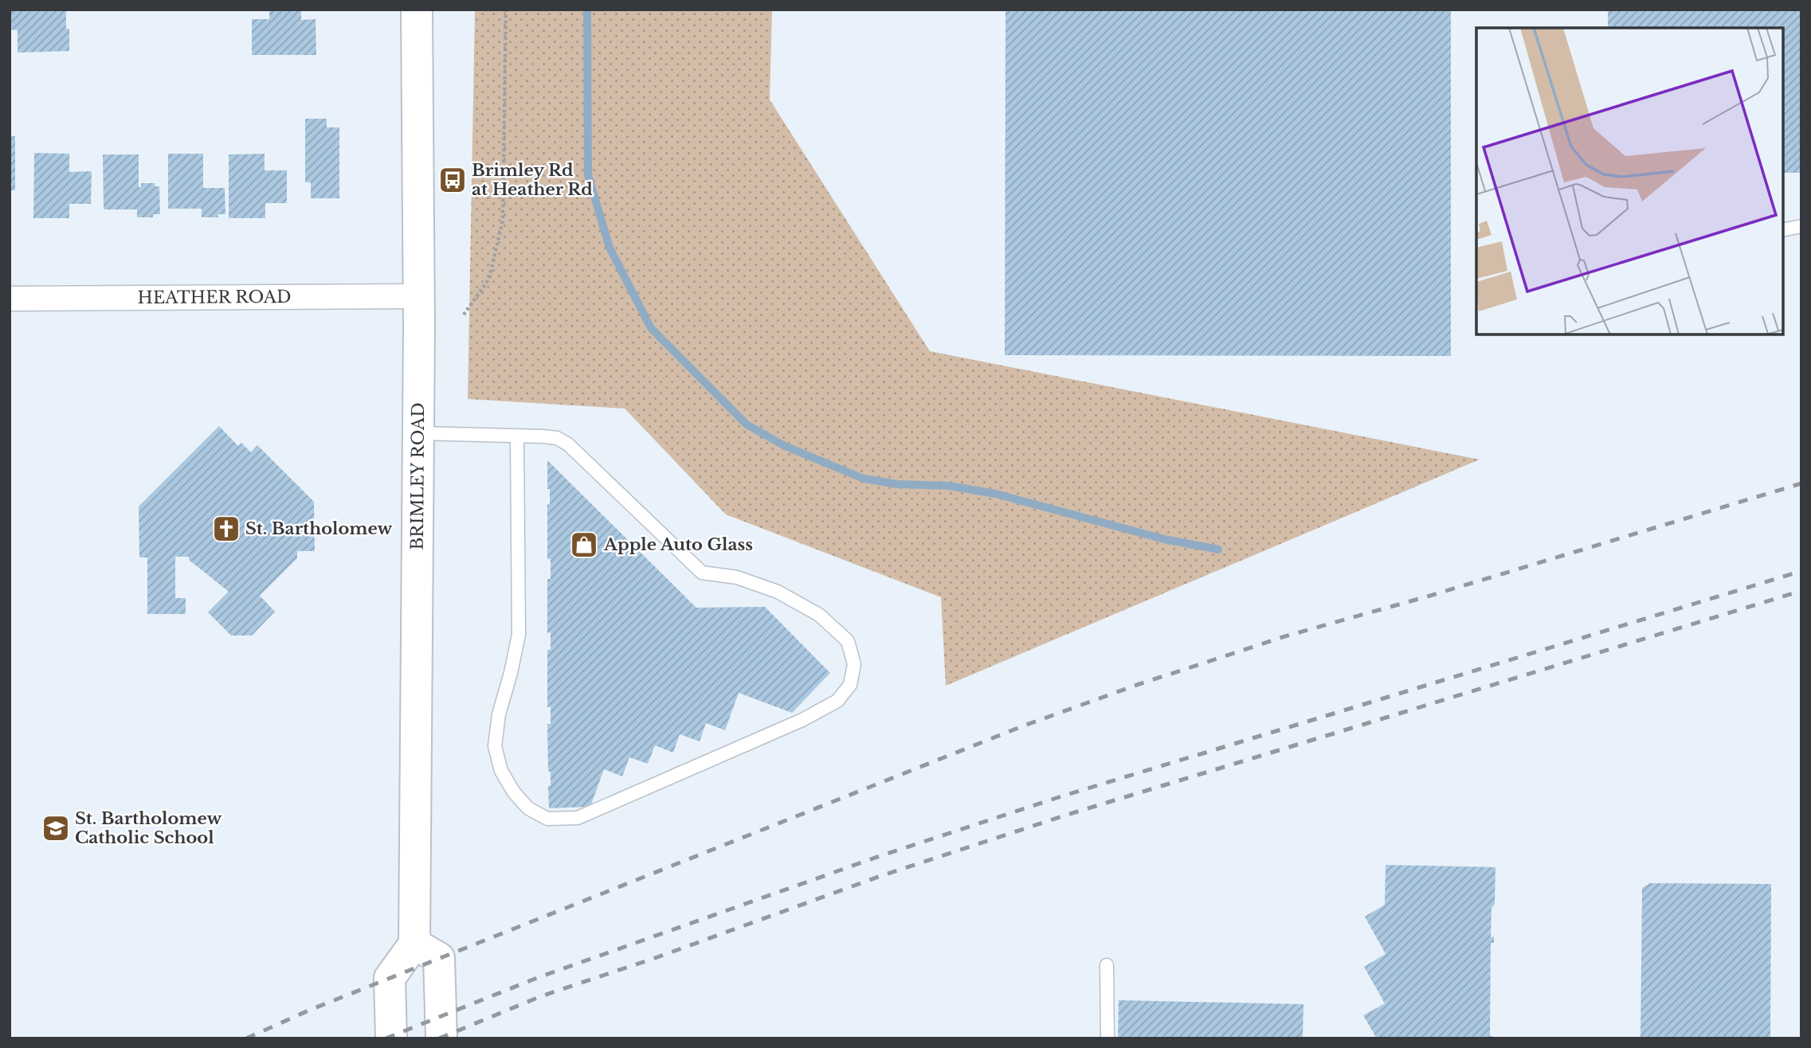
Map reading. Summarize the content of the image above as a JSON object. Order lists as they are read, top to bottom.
{
  "streets": {
    "main road": ["BRIMLEY ROAD"],
    "street": ["HEATHER ROAD"]
  },
  "crossings": [
    ["HEATHER ROAD", "BRIMLEY ROAD"]
  ],
  "places": {
    "bus stop": ["Brimley Rd at Heather Rd"],
    "church": ["St. Bartholomew"],
    "shop": ["Apple Auto Glass"],
    "school or university": ["St. Bartholomew Catholic School"]
  }
}
